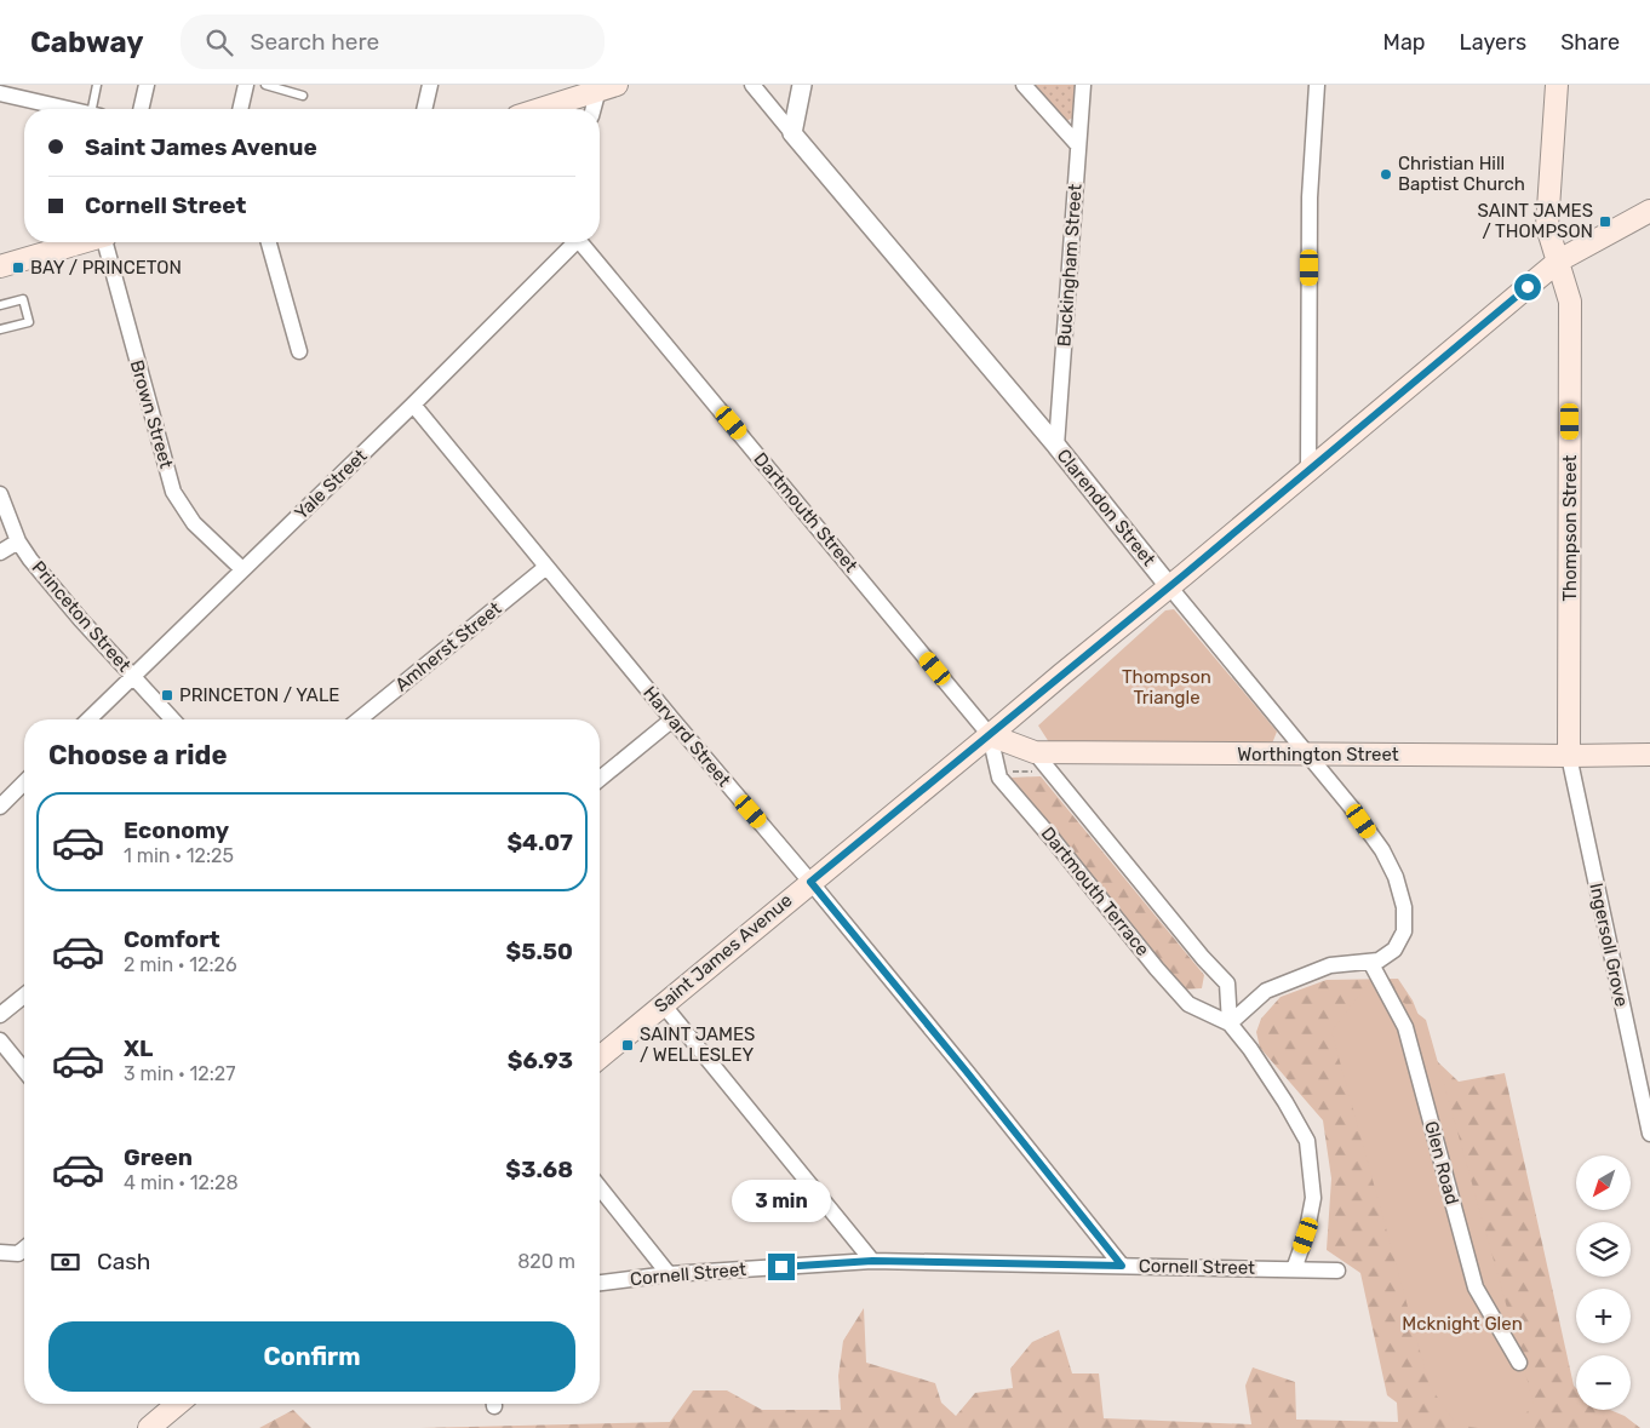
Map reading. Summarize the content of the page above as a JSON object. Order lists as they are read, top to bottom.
{
  "streets": {
    "main road": ["Thompson Street", "Worthington Street", "Saint James Avenue"],
    "street": [
      "Buckingham Street",
      "Brown Street",
      "Yale Street",
      "Clarendon Street",
      "Dartmouth Street",
      "Princeton Street",
      "Amherst Street",
      "Harvard Street",
      "Dartmouth Terrace",
      "Ingersoll Grove",
      "Glen Road",
      "Cornell Street"
    ]
  },
  "crossings": [
    ["Buckingham Street", "Clarendon Street"],
    ["Brown Street", "Yale Street"],
    ["Yale Street", "Princeton Street"],
    ["Yale Street", "Harvard Street"],
    ["Clarendon Street", "Worthington Street"],
    ["Clarendon Street", "Dartmouth Terrace"],
    ["Clarendon Street", "Saint James Avenue"],
    ["Clarendon Street", "Glen Road"],
    ["Dartmouth Street", "Worthington Street"],
    ["Dartmouth Street", "Dartmouth Terrace"],
    ["Dartmouth Street", "Saint James Avenue"],
    ["Thompson Street", "Worthington Street"],
    ["Thompson Street", "Ingersoll Grove"],
    ["Thompson Street", "Saint James Avenue"],
    ["Amherst Street", "Harvard Street"],
    ["Harvard Street", "Saint James Avenue"],
    ["Harvard Street", "Cornell Street"],
    ["Worthington Street", "Dartmouth Terrace"],
    ["Worthington Street", "Ingersoll Grove"],
    ["Worthington Street", "Saint James Avenue"],
    ["Dartmouth Terrace", "Saint James Avenue"],
    ["Dartmouth Terrace", "Cornell Street"]
  ],
  "parks": ["Thompson Triangle", "Mcknight Glen"],
  "places": {
    "other": ["Christian Hill Baptist Church"],
    "transit": [
      "SAINT JAMES / THOMPSON",
      "BAY / PRINCETON",
      "PRINCETON / YALE",
      "SAINT JAMES / WELLESLEY"
    ]
  },
  "north": "bottom left",
  "page": {
    "header": "Cabway",
    "search": "Search here",
    "nav": ["Map", "Layers", "Share"],
    "banner": ["Saint James Avenue", "Cornell Street"],
    "heading": "Choose a ride",
    "list": [
      {
        "name": "Economy",
        "note": "1 min · 12:25",
        "value": "$4.07"
      },
      {
        "name": "Comfort",
        "note": "2 min · 12:26",
        "value": "$5.50"
      },
      {
        "name": "XL",
        "note": "3 min · 12:27",
        "value": "$6.93"
      },
      {
        "name": "Green",
        "note": "4 min · 12:28",
        "value": "$3.68"
      }
    ],
    "map_buttons": ["+", "−"],
    "bubble": "3 min",
    "pay": ["Cash", "820 m"],
    "buttons": "Confirm"
  }
}
